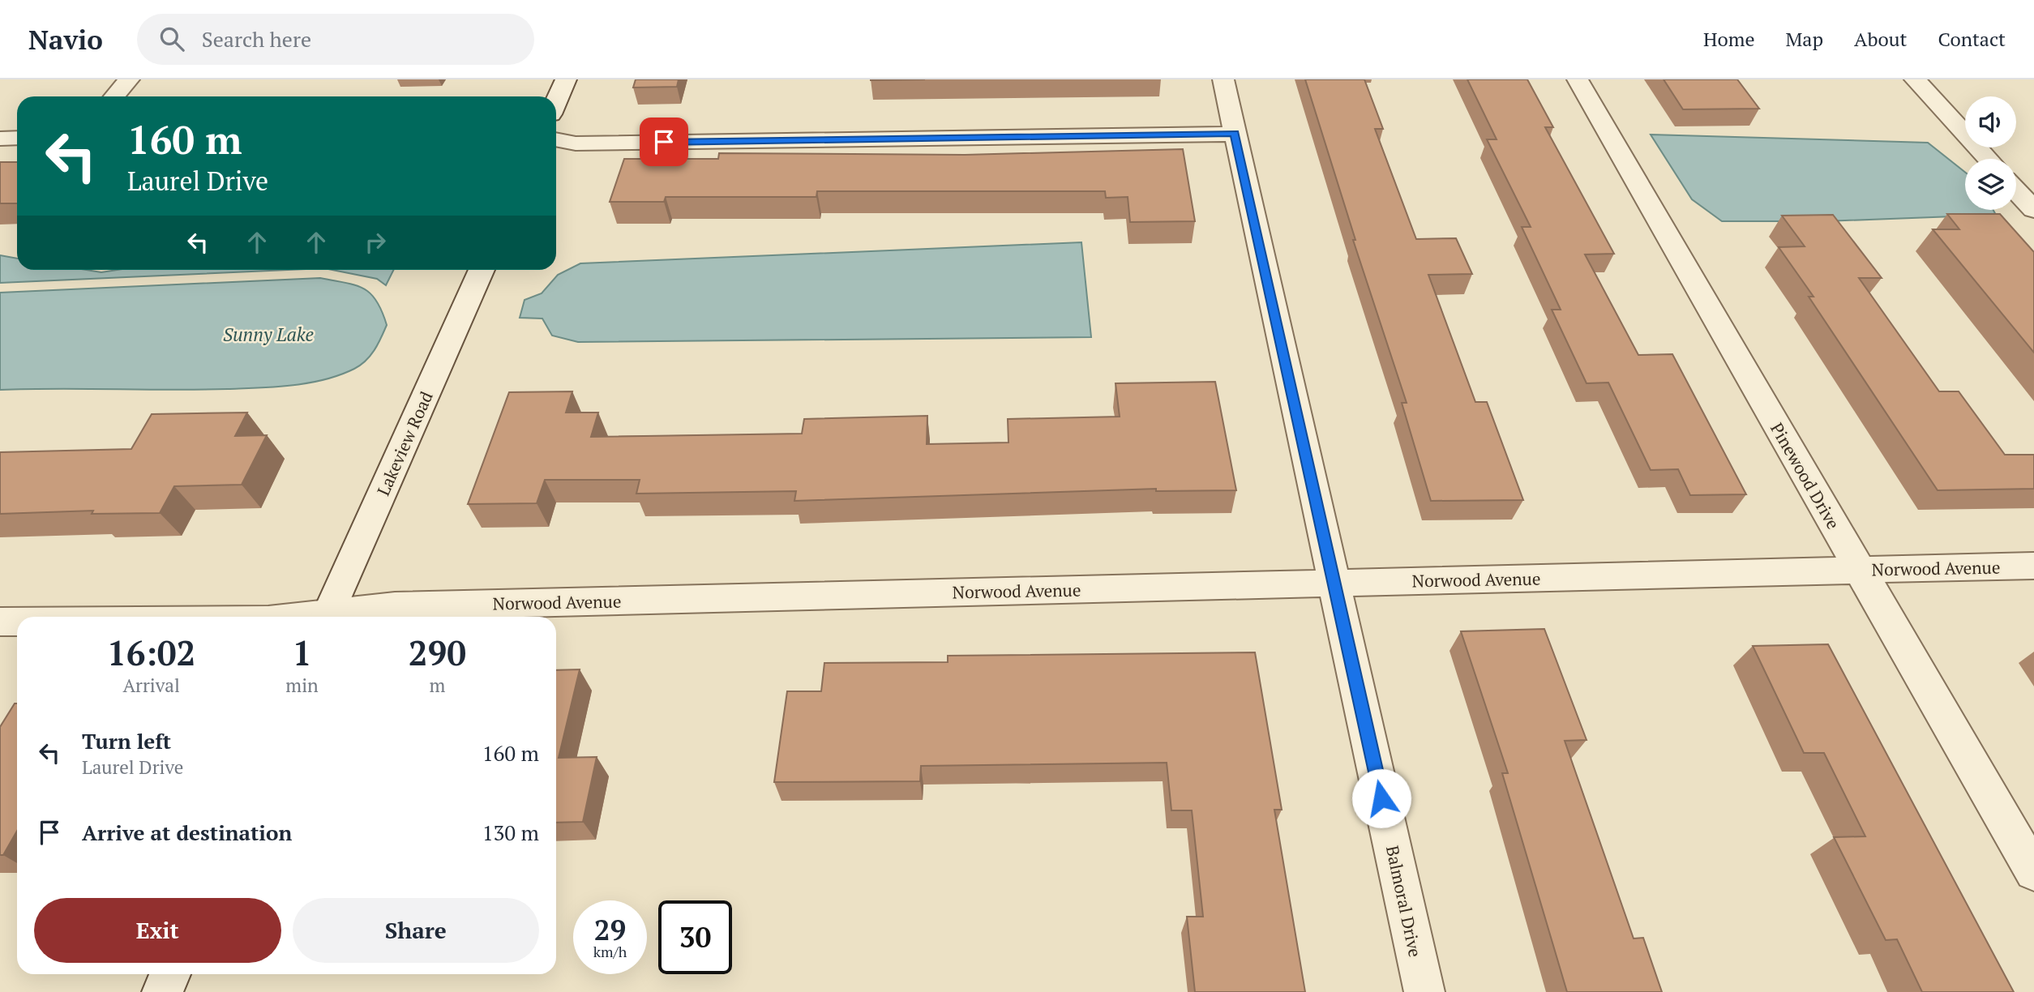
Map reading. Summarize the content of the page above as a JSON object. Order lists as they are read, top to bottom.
{
  "streets": {
    "street": [
      "Lakeview Road",
      "Pinewood Drive",
      "Norwood Avenue",
      "Balmoral Drive"
    ]
  },
  "crossings": [
    ["Pinewood Drive", "Norwood Avenue"],
    ["Norwood Avenue", "Balmoral Drive"]
  ],
  "water": ["Sunny Lake"],
  "page": {
    "header": "Navio",
    "search": "Search here",
    "nav": [
      "Home",
      "Map",
      "About",
      "Contact"
    ],
    "turn": ["160 m", "Laurel Drive"],
    "eta": [
      "16:02",
      "Arrival",
      "1",
      "min",
      "290",
      "m"
    ],
    "list": [
      {
        "name": "Turn left",
        "note": "Laurel Drive",
        "value": "160 m"
      },
      {
        "name": "Arrive at destination",
        "value": "130 m"
      }
    ],
    "buttons": ["Exit", "Share"],
    "speed": "29 km/h",
    "limit": "30"
  }
}
